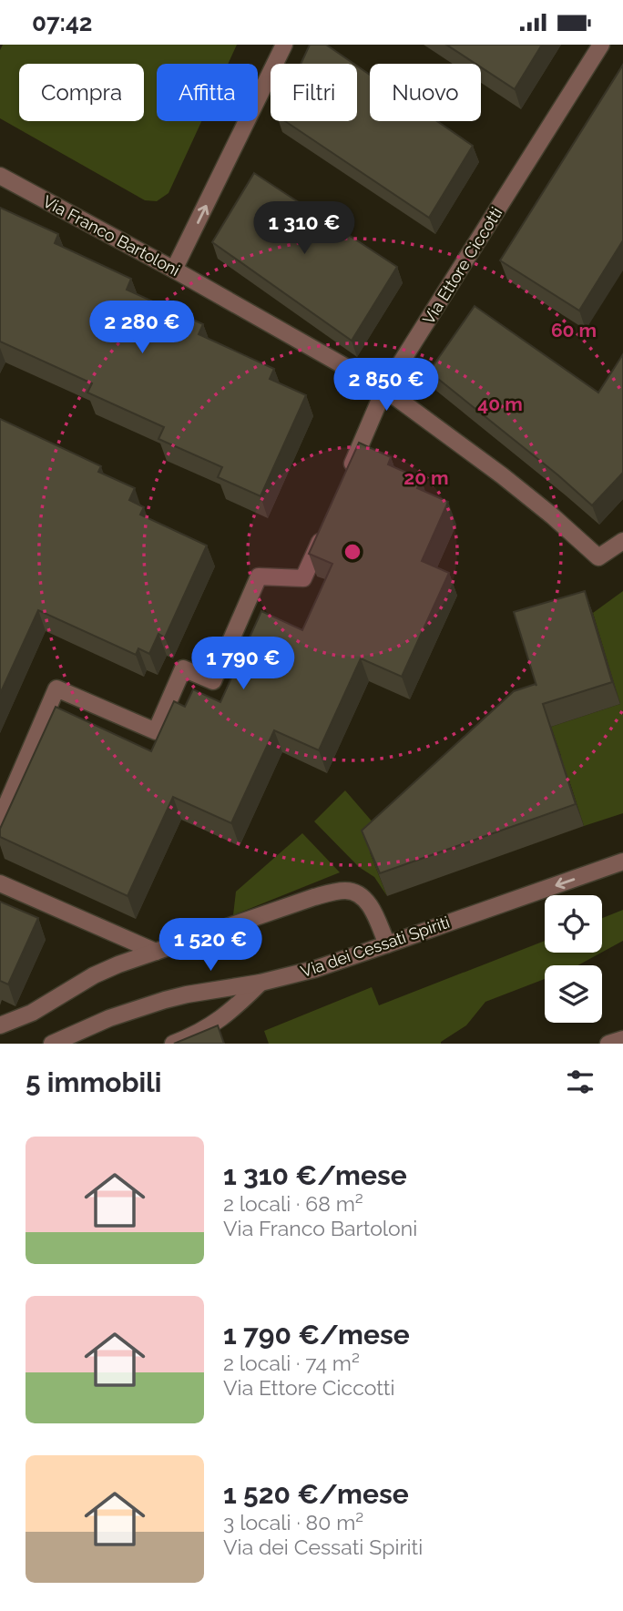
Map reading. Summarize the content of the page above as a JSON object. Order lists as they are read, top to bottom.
{
  "streets": {
    "street": ["Via Franco Bartoloni", "Via Ettore Ciccotti", "Via dei Cessati Spiriti"]
  },
  "crossings": [
    ["Via Franco Bartoloni", "Via Ettore Ciccotti"]
  ],
  "one_way": ["Via dei Cessati Spiriti"],
  "page": {
    "status": "07:42",
    "chip": [
      "Compra",
      "Affitta",
      "Filtri",
      "Nuovo"
    ],
    "price": [
      "1 310 €",
      "2 280 €",
      "2 850 €",
      "1 790 €",
      "1 520 €"
    ],
    "heading": "5 immobili",
    "list": [
      {
        "name": "1 310 €/mese",
        "note": "2 locali · 68 m² · Via Franco Bartoloni"
      },
      {
        "name": "1 790 €/mese",
        "note": "2 locali · 74 m² · Via Ettore Ciccotti"
      },
      {
        "name": "1 520 €/mese",
        "note": "3 locali · 80 m² · Via dei Cessati Spiriti"
      }
    ]
  },
  "rings": ["60 m", "40 m", "20 m"]
}
